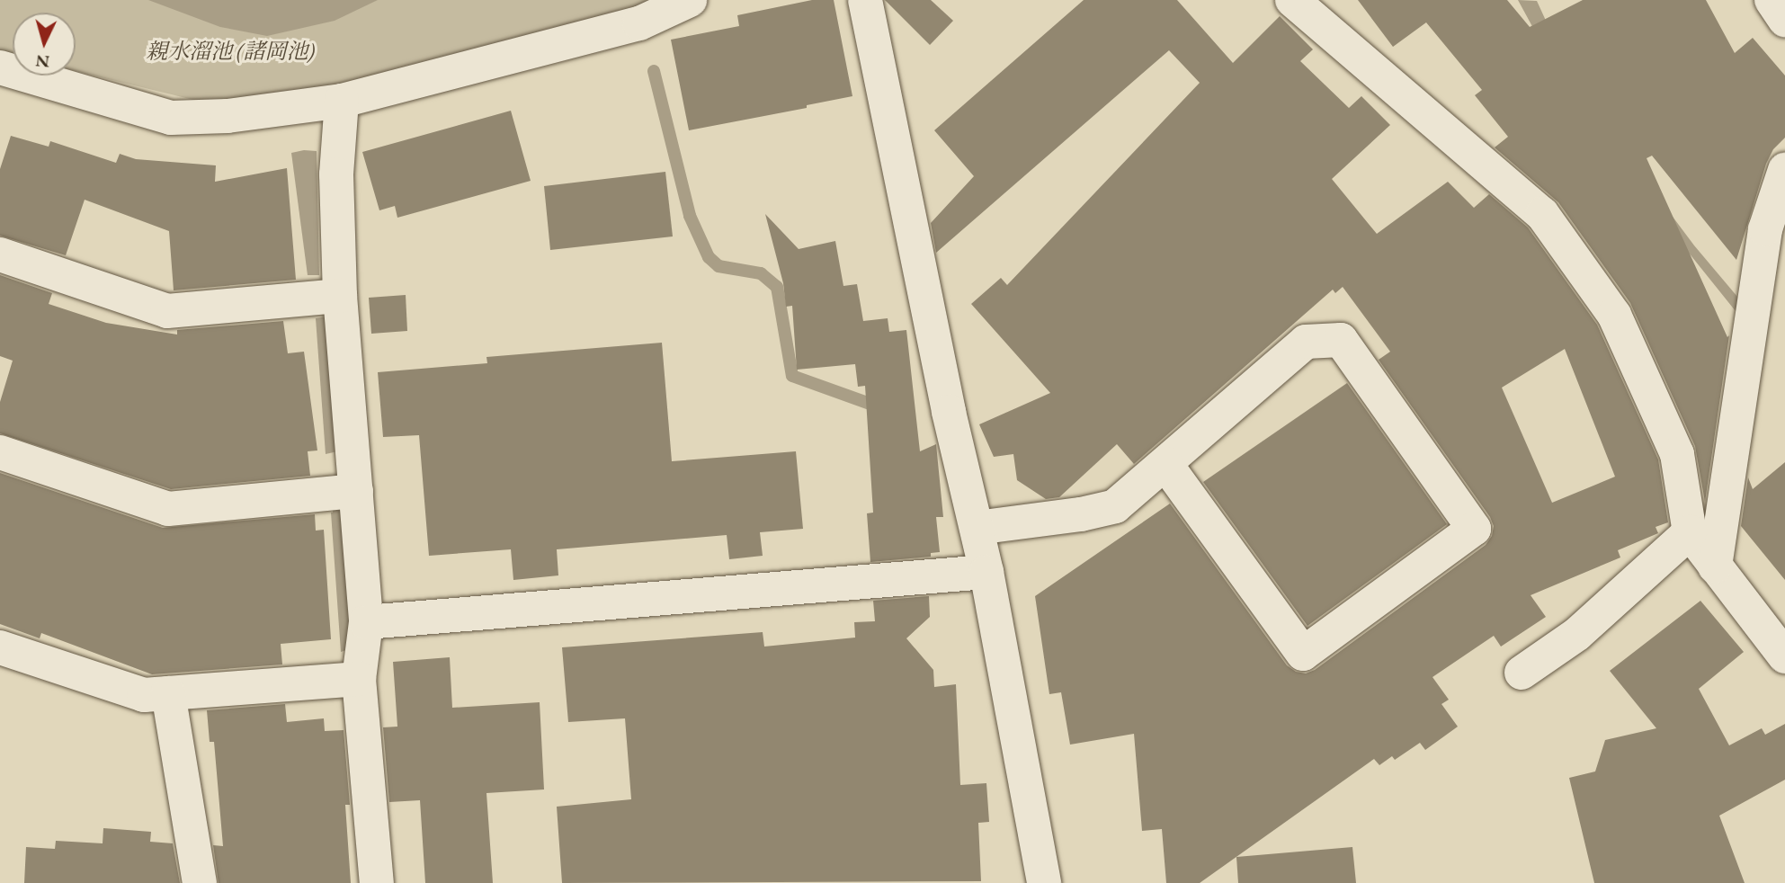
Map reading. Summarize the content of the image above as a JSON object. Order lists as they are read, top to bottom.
{
  "parks": ["親水溜池 (諸岡池)"],
  "north": "bottom"
}
